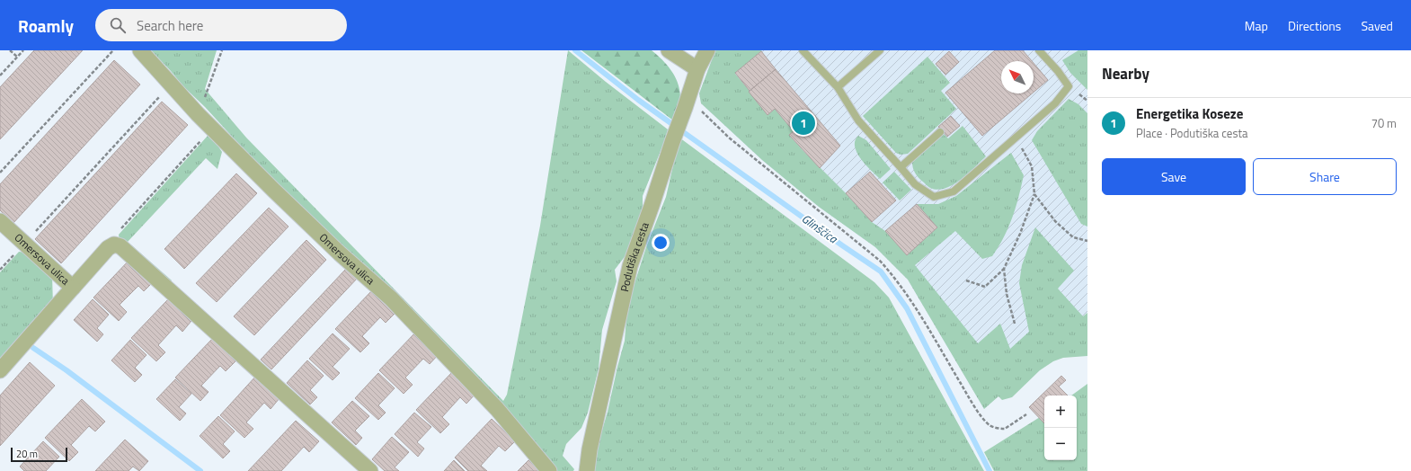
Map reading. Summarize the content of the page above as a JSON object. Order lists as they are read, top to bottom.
{
  "streets": {
    "street": ["Podutiška cesta", "Omersova ulica"]
  },
  "water": ["Glinščica"],
  "scale_bar": "20 m",
  "north": "top left",
  "page": {
    "header": "Roamly",
    "search": "Search here",
    "nav": ["Map", "Directions", "Saved"],
    "heading": "Nearby",
    "list": [
      {
        "mark": "1",
        "name": "Energetika Koseze",
        "note": "Place · Podutiška cesta",
        "value": "70 m"
      }
    ],
    "pins": "1",
    "buttons": ["Save", "Share"],
    "map_buttons": ["+", "−"],
    "scale": "20 m"
  }
}
